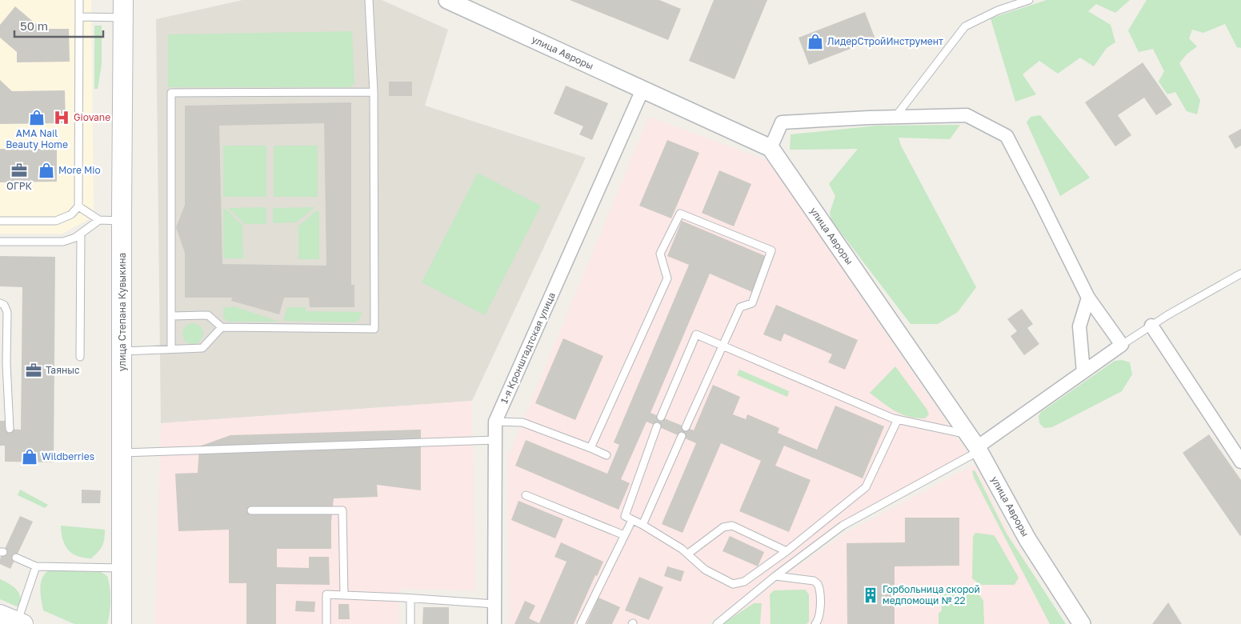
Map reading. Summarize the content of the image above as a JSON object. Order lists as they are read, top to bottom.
{
  "streets": {
    "main road": ["улица Степана Кувыкина"],
    "street": ["улица Авроры", "1-я Кронштадтская улица"]
  },
  "crossings": [
    ["улица Авроры", "1-я Кронштадтская улица"]
  ],
  "places": {
    "shop": [
      "ЛидерСтройИнструмент",
      "AMA Nail Beauty Home",
      "More Mio",
      "Wildberries"
    ],
    "hospital": ["Giovane"],
    "office": ["ОГРК", "Таяныс"],
    "building": ["Горбольница скорой медпомощи № 22"]
  },
  "scale_bar": "50 m"
}
